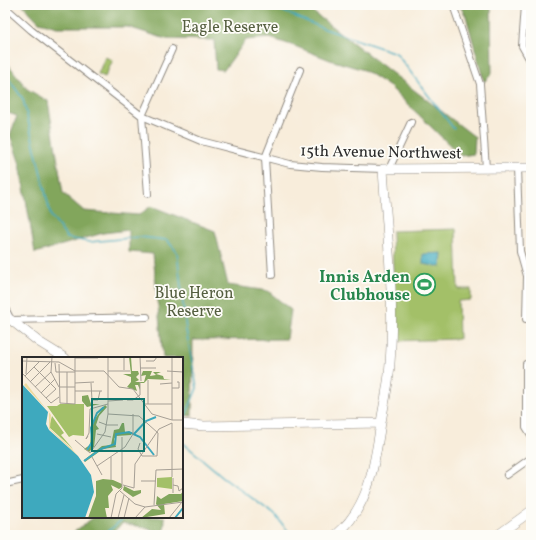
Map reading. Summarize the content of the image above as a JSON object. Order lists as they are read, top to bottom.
{
  "streets": {
    "street": ["15th Avenue Northwest"]
  },
  "parks": ["Eagle Reserve", "Blue Heron Reserve"],
  "places": {
    "sports": ["Innis Arden Clubhouse"]
  }
}
